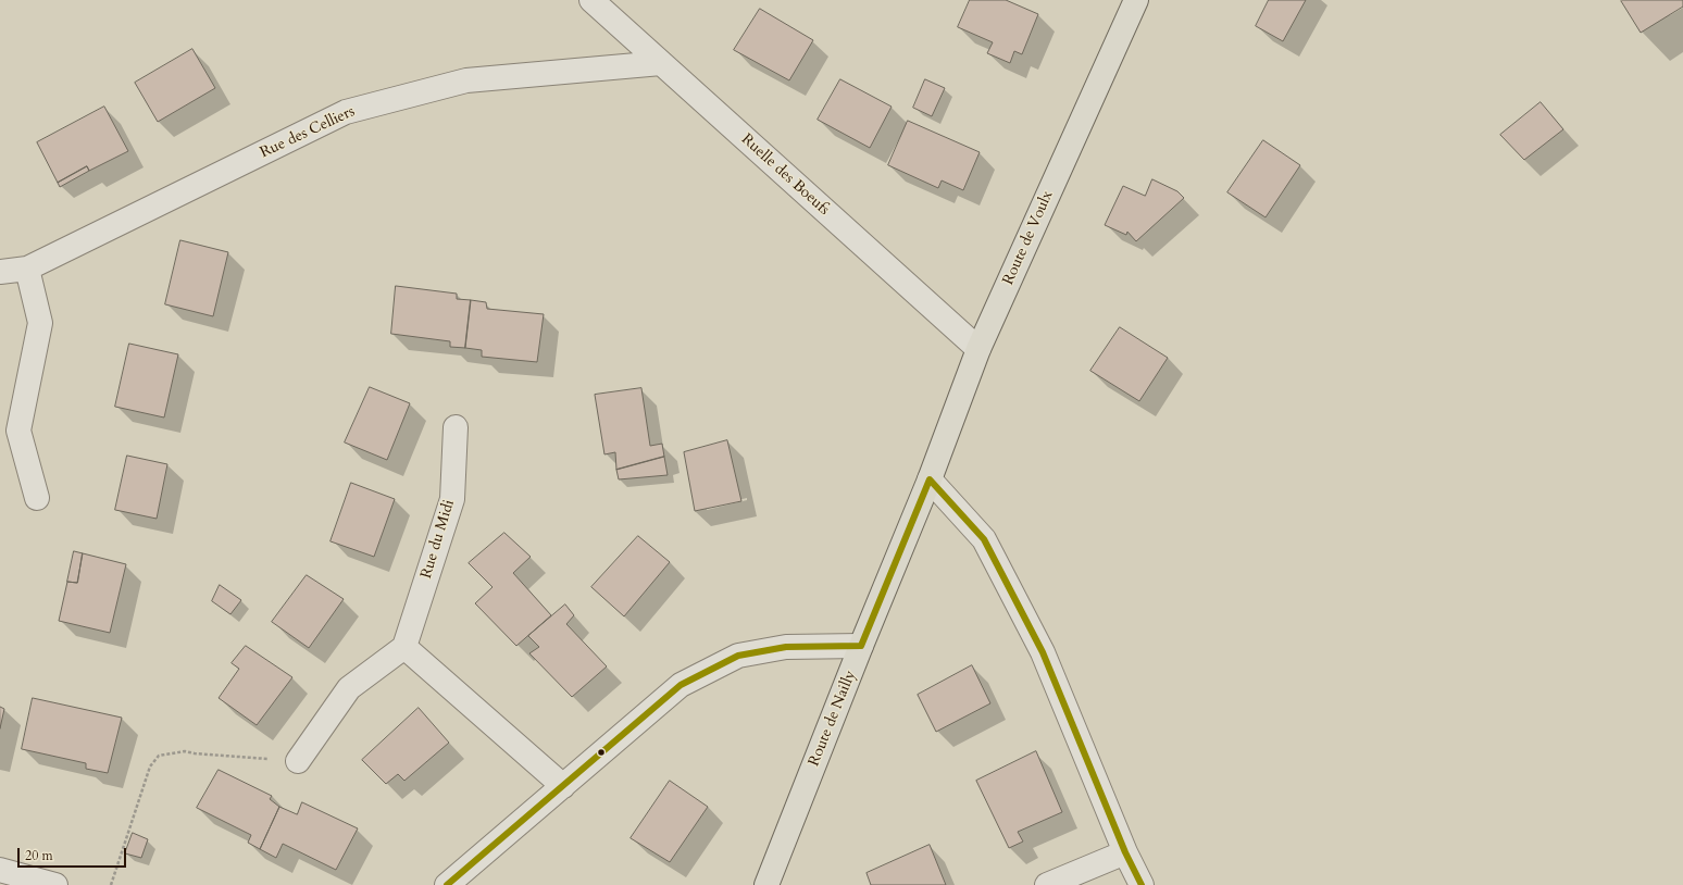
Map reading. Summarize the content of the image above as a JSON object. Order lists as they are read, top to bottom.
{
  "streets": {
    "main road": ["Route de Voulx", "Route de Nailly"],
    "street": ["Rue des Celliers", "Ruelle des Boeufs", "Rue du Midi"]
  },
  "crossings": [
    ["Rue des Celliers", "Ruelle des Boeufs"],
    ["Ruelle des Boeufs", "Route de Voulx"],
    ["Route de Voulx", "Route de Nailly"]
  ],
  "scale_bar": "20 m"
}
